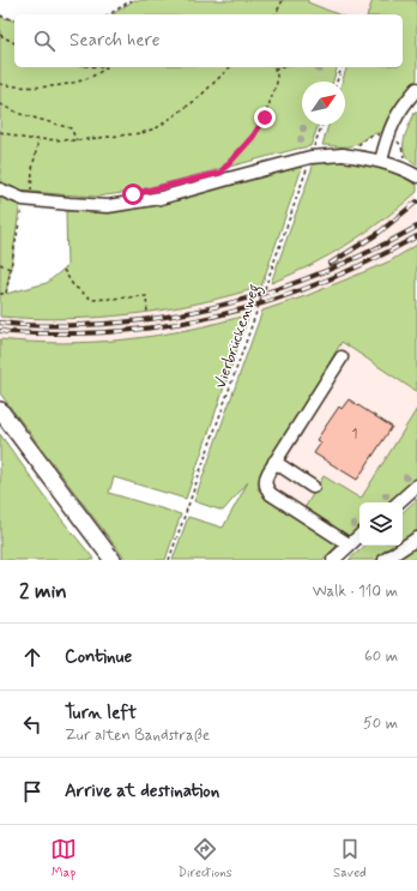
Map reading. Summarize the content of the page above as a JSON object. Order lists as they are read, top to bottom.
{
  "streets": {
    "path": ["Vierbrückenweg"]
  },
  "house_numbers": ["1"],
  "north": "top right",
  "page": {
    "search": "Search here",
    "heading": ["2 min", "Walk · 110 m"],
    "list": [
      ["Continue", "60 m"],
      ["Turn left", "Zur alten Bandstraße", "50 m"],
      "Arrive at destination"
    ],
    "nav": ["Map", "Directions", "Saved"]
  }
}
